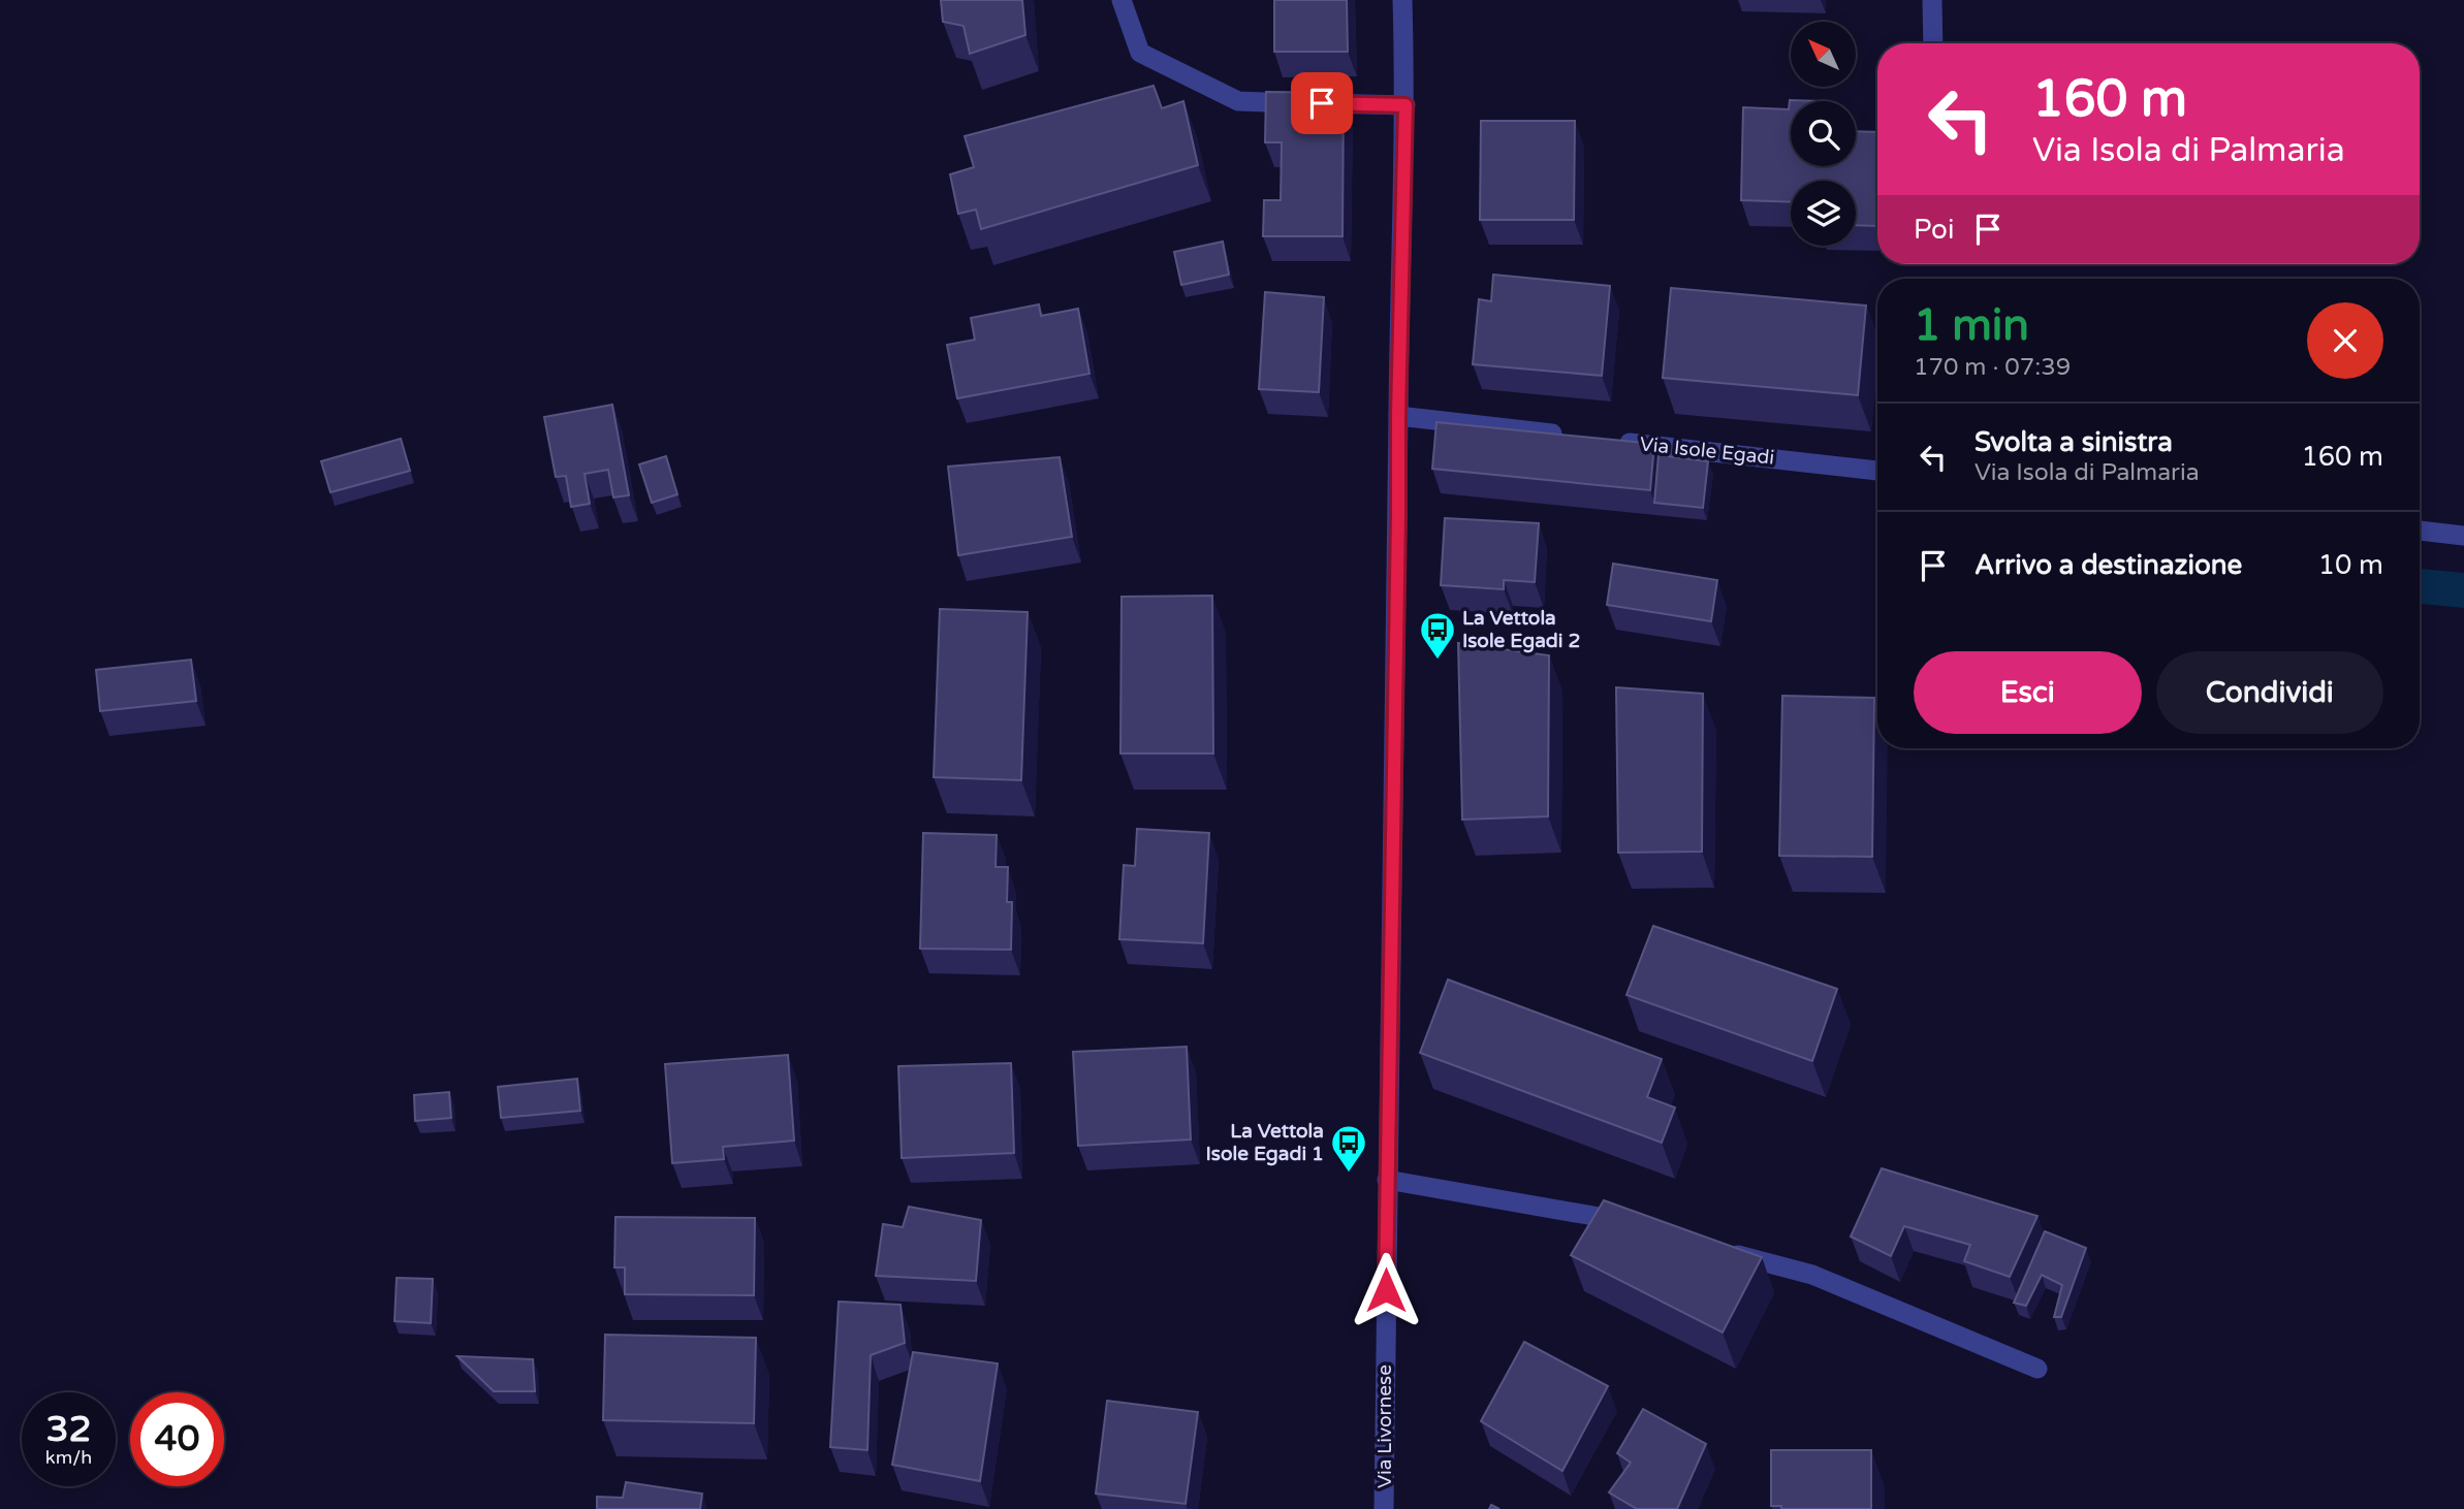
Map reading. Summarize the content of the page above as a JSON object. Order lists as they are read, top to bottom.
{
  "streets": {
    "street": ["Via Isole Egadi", "Via Livornese"]
  },
  "places": {
    "bus stop": ["La Vettola Isole Egadi 2", "La Vettola Isole Egadi 1"]
  },
  "north": "top left",
  "page": {
    "turn": ["160 m", "Via Isola di Palmaria"],
    "then": "Poi",
    "heading": ["1 min", "170 m · 07:39"],
    "list": [
      {
        "name": "Svolta a sinistra",
        "note": "Via Isola di Palmaria",
        "value": "160 m"
      },
      {
        "name": "Arrivo a destinazione",
        "value": "10 m"
      }
    ],
    "buttons": ["Esci", "Condividi"],
    "speed": "32 km/h",
    "limit": "40"
  }
}
